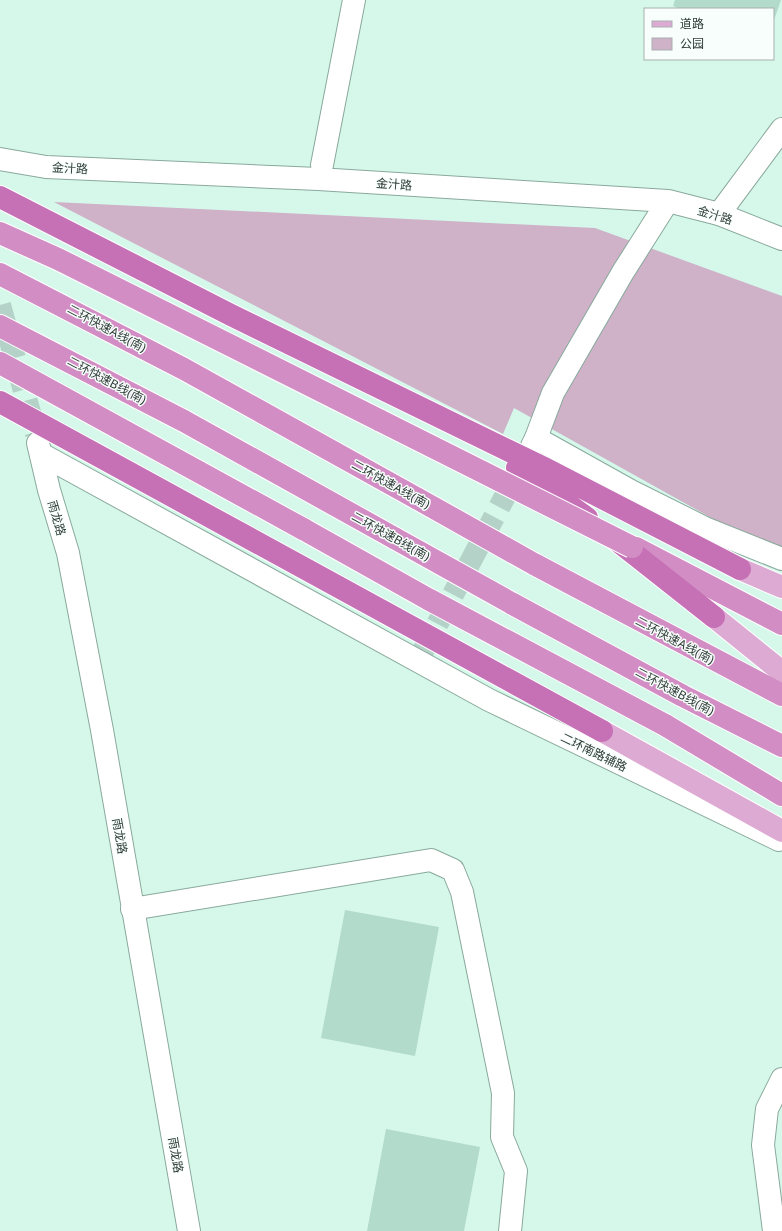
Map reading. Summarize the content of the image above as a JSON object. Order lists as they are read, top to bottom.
{
  "streets": {
    "highway": ["二环快速A线(南)", "二环快速B线(南)"],
    "street": ["金汁路", "雨龙路", "二环南路辅路"]
  },
  "crossings": [
    ["雨龙路", "二环南路辅路"]
  ],
  "legend": ["道路", "公园"]
}
